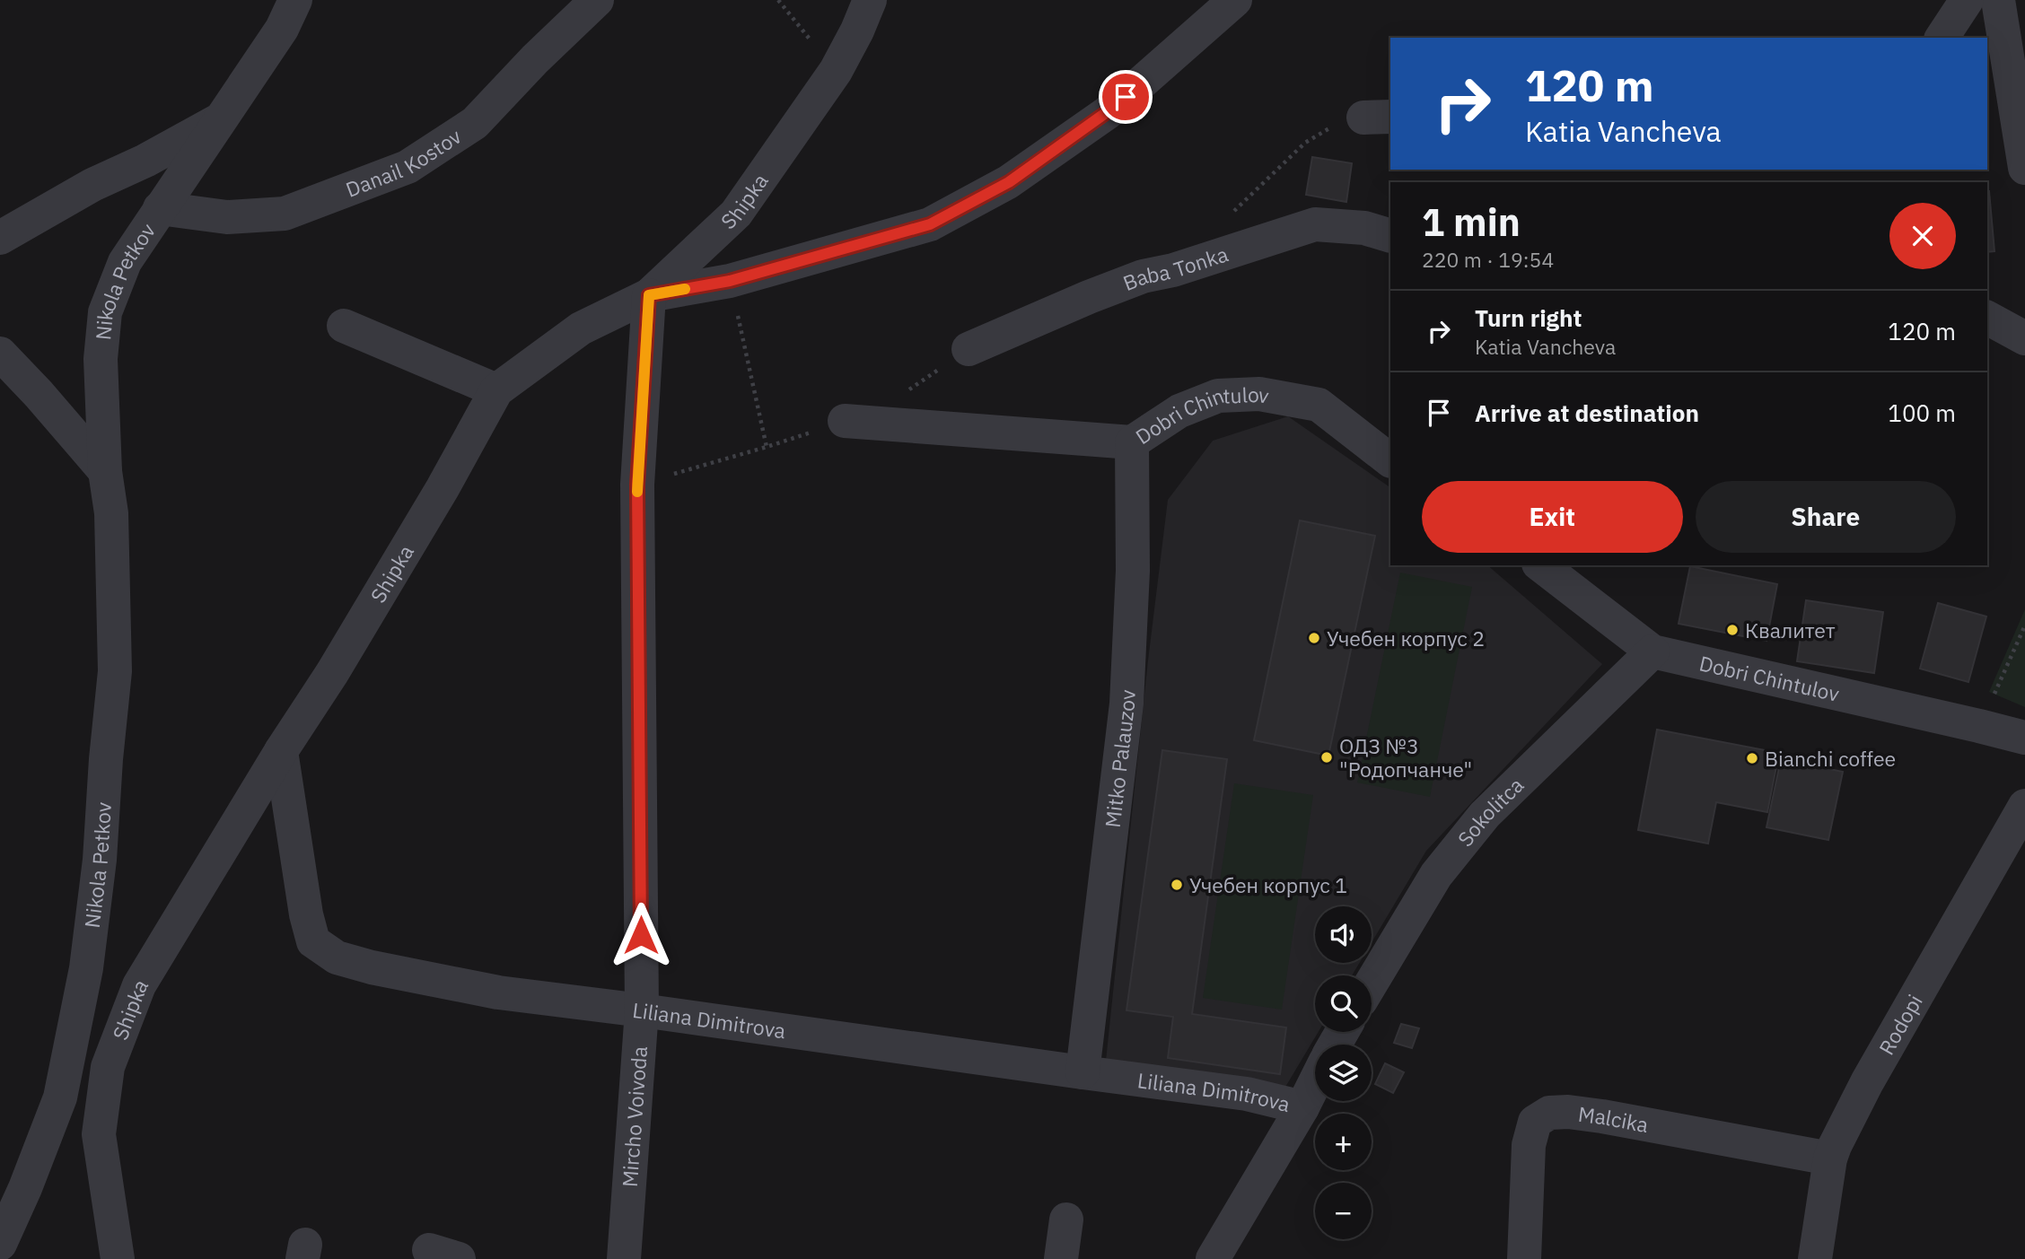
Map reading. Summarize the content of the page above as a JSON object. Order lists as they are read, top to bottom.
{
  "streets": {
    "street": [
      "Danail Kostov",
      "Shipka",
      "Baba Tonka",
      "Nikola Petkov",
      "Dobri Chintulov",
      "Mitko Palauzov",
      "Sokolitca",
      "Liliana Dimitrova",
      "Rodopi",
      "Mircho Voivoda",
      "Malcika"
    ]
  },
  "crossings": [
    ["Danail Kostov", "Nikola Petkov"],
    ["Shipka", "Liliana Dimitrova"],
    ["Shipka", "Mircho Voivoda"],
    ["Dobri Chintulov", "Mitko Palauzov"],
    ["Dobri Chintulov", "Sokolitca"],
    ["Mitko Palauzov", "Liliana Dimitrova"],
    ["Liliana Dimitrova", "Mircho Voivoda"],
    ["Rodopi", "Malcika"]
  ],
  "places": [
    "Квалитет",
    "Учебен корпус 2",
    "ОДЗ №3 \"Родопчанче\"",
    "Bianchi coffee",
    "Учебен корпус 1"
  ],
  "page": {
    "turn": ["120 m", "Katia Vancheva"],
    "heading": ["1 min", "220 m · 19:54"],
    "list": [
      {
        "name": "Turn right",
        "note": "Katia Vancheva",
        "value": "120 m"
      },
      {
        "name": "Arrive at destination",
        "value": "100 m"
      }
    ],
    "buttons": ["Exit", "Share"],
    "map_buttons": ["+", "−"]
  }
}
